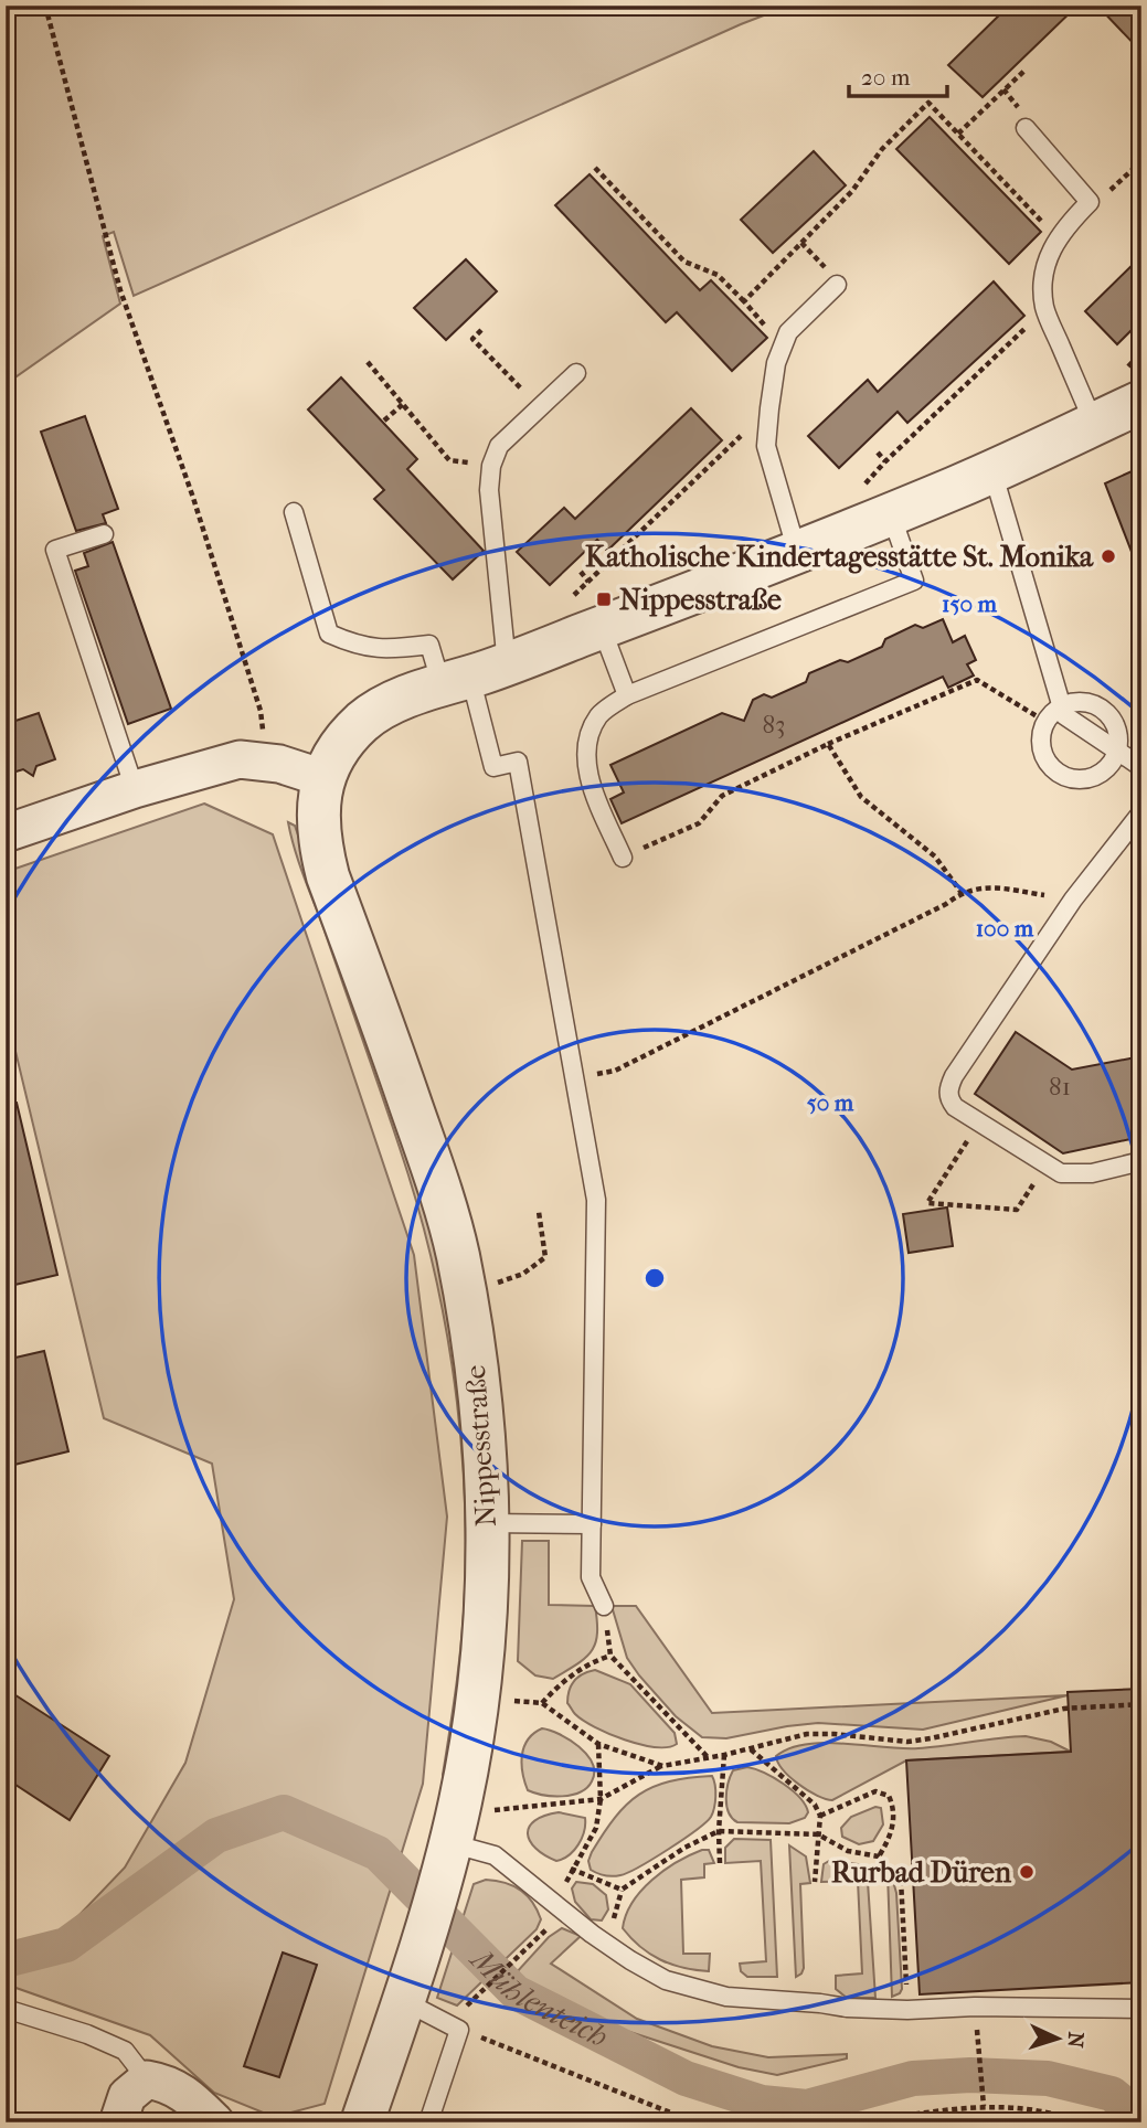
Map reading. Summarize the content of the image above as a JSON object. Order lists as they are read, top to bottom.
{
  "streets": {
    "street": ["Nippesstraße"]
  },
  "water": ["Mühlenteich"],
  "places": {
    "other": ["Katholische Kindertagesstätte St. Monika", "Rurbad Düren"],
    "transit": ["Nippesstraße"]
  },
  "house_numbers": ["83", "81"],
  "scale_bar": "20 m",
  "north": "right",
  "rings": ["150 m", "100 m", "50 m"]
}
